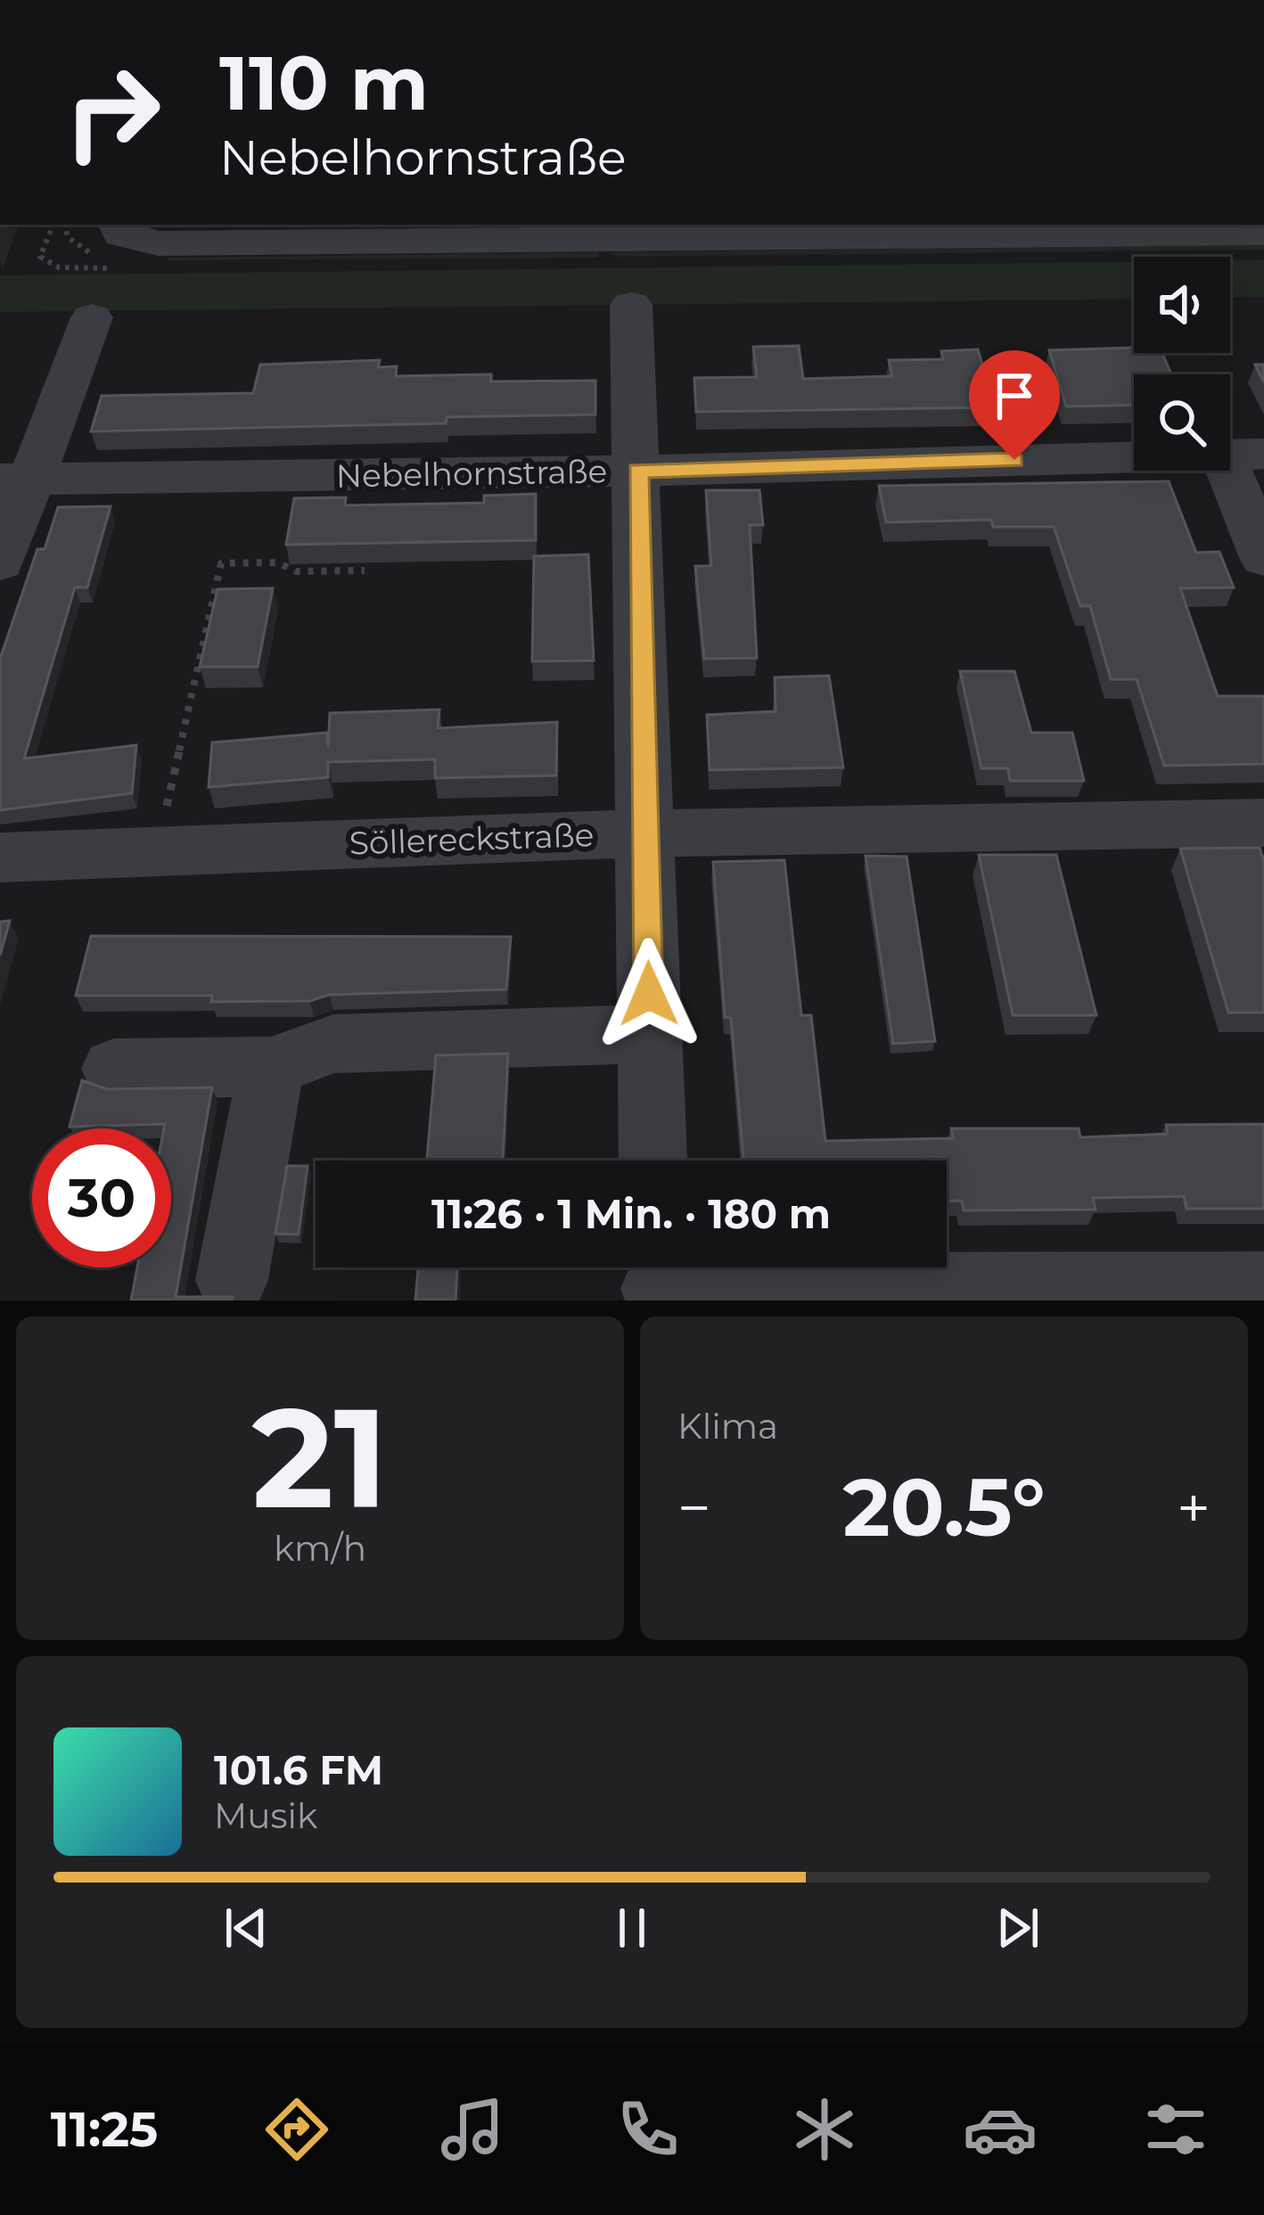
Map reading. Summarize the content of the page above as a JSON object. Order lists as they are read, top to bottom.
{
  "streets": {
    "street": ["Nebelhornstraße", "Söllereckstraße"]
  },
  "page": {
    "turn": ["110 m", "Nebelhornstraße"],
    "limit": "30",
    "trip": "11:26 · 1 Min. · 180 m",
    "tile": [
      ["21", "km/h"],
      "Klima"
    ],
    "heat": ["−", "20.5°", "+"],
    "song": ["101.6 FM", "Musik"],
    "tabs": "11:25"
  }
}
